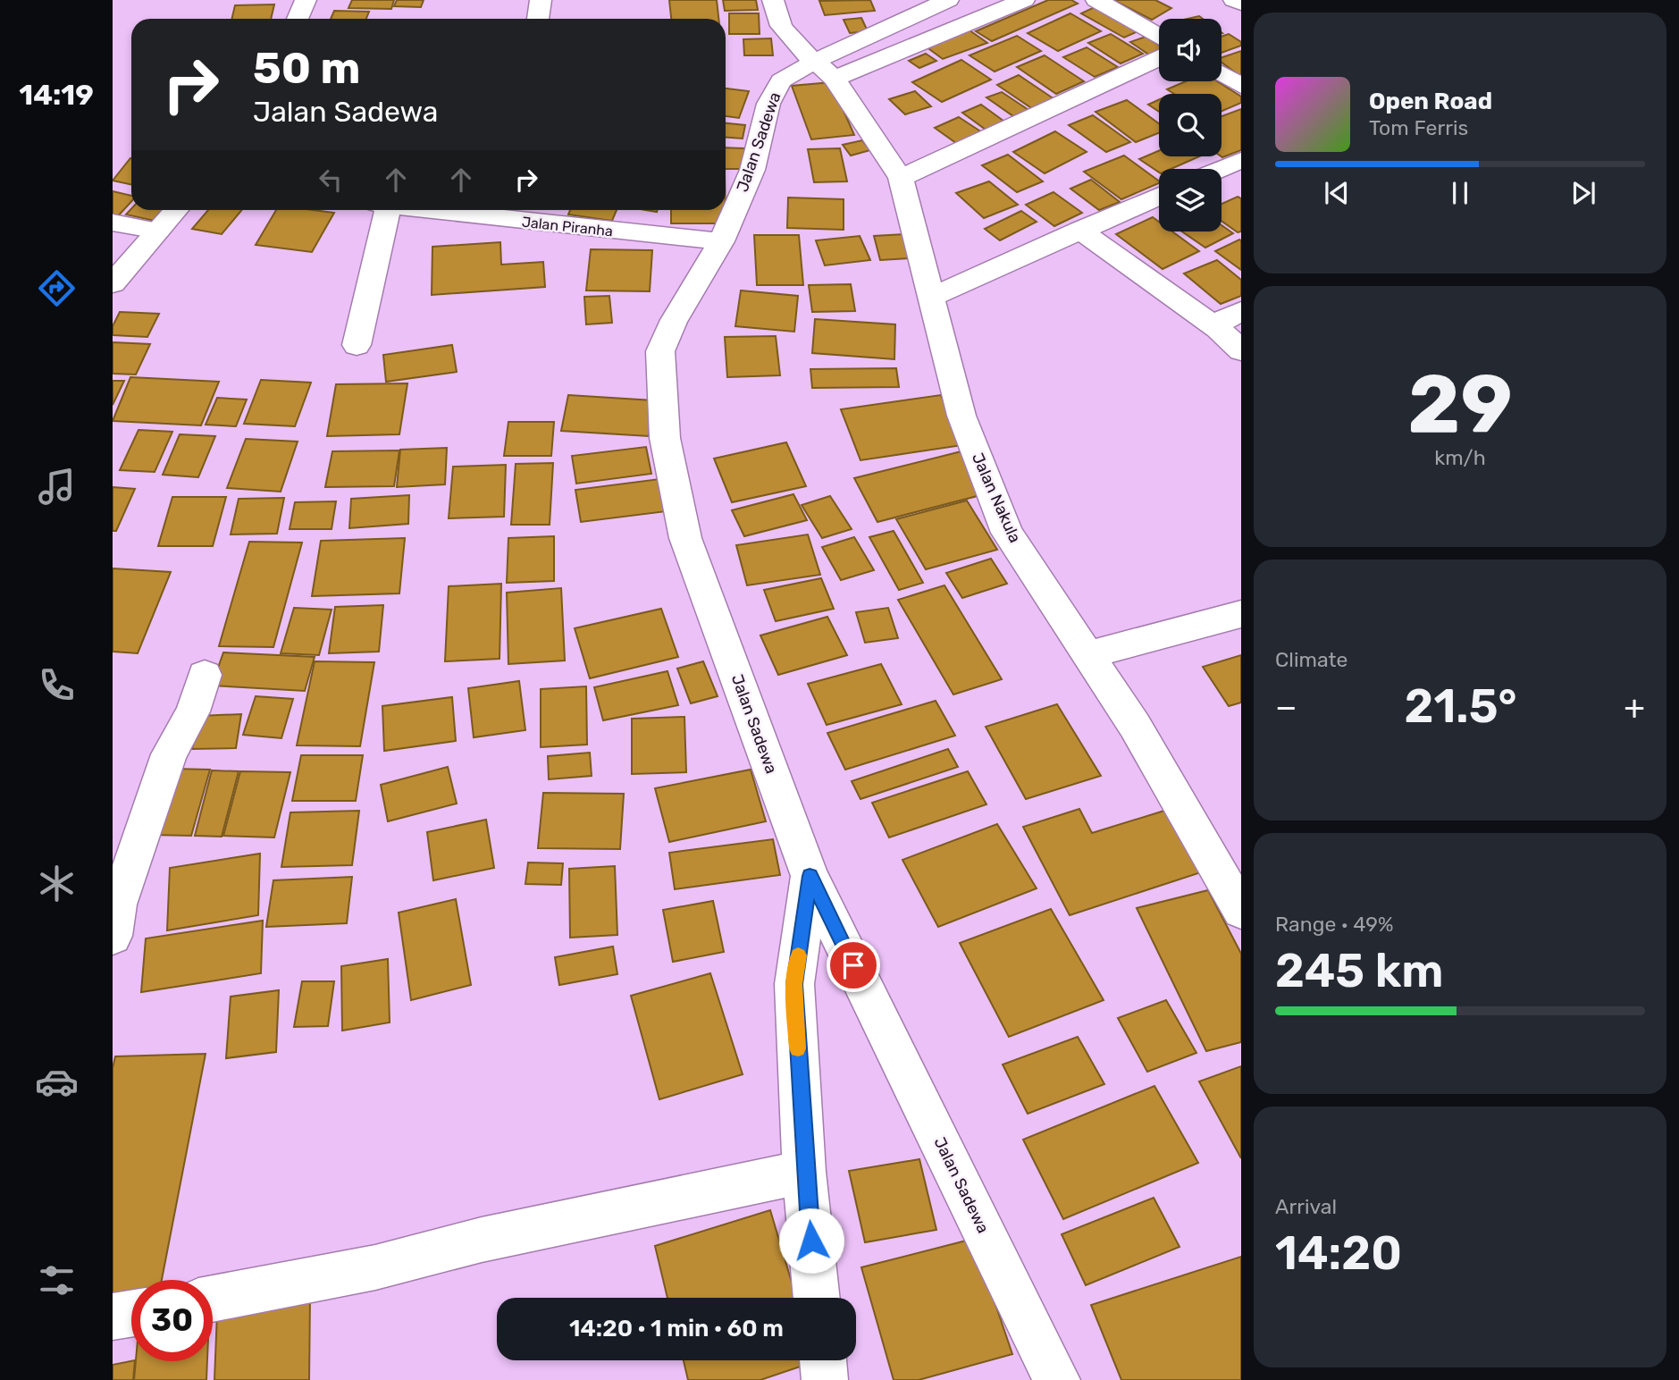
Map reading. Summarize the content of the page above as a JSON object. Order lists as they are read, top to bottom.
{
  "streets": {
    "street": ["Jalan Sadewa", "Jalan Piranha", "Jalan Nakula"]
  },
  "crossings": [
    ["Jalan Sadewa", "Jalan Piranha"],
    ["Jalan Sadewa", "Jalan Nakula"]
  ],
  "page": {
    "tabs": "14:19",
    "turn": ["50 m", "Jalan Sadewa"],
    "song": ["Open Road", "Tom Ferris"],
    "tile": [
      ["29", "km/h"],
      "Climate",
      ["Range · 49%", "245 km"],
      ["Arrival", "14:20"]
    ],
    "heat": ["−", "21.5°", "+"],
    "limit": "30",
    "trip": "14:20 · 1 min · 60 m"
  }
}
